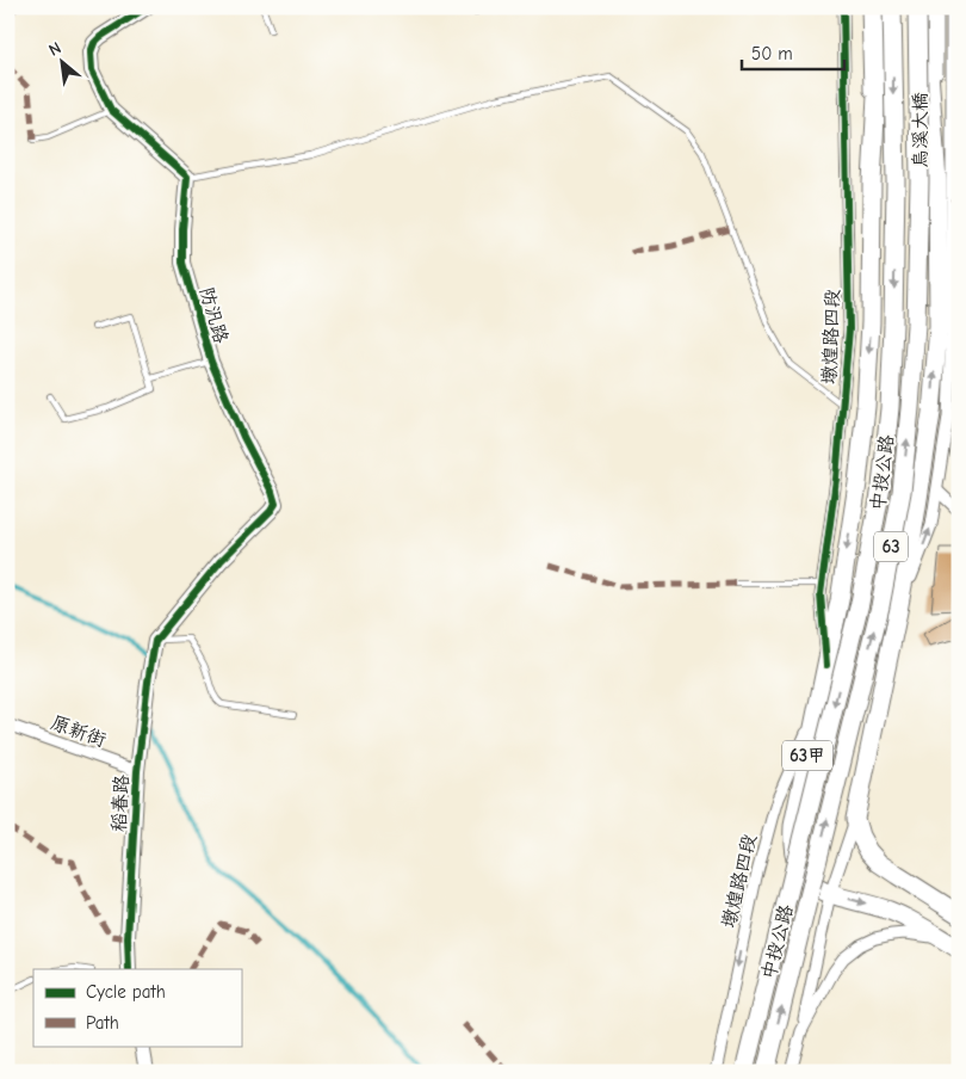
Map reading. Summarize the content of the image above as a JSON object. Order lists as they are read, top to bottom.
{
  "streets": {
    "main road": ["中投公路", "63", "63甲"],
    "street": [
      "烏溪大橋",
      "防汎路",
      "墩煌路四段",
      "原新街",
      "稻春路"
    ]
  },
  "crossings": [
    ["防汎路", "稻春路"],
    ["墩煌路四段", "63甲"],
    ["原新街", "稻春路"]
  ],
  "legend": ["Cycle path", "Path"],
  "scale_bar": "50 m",
  "north": "top left"
}
